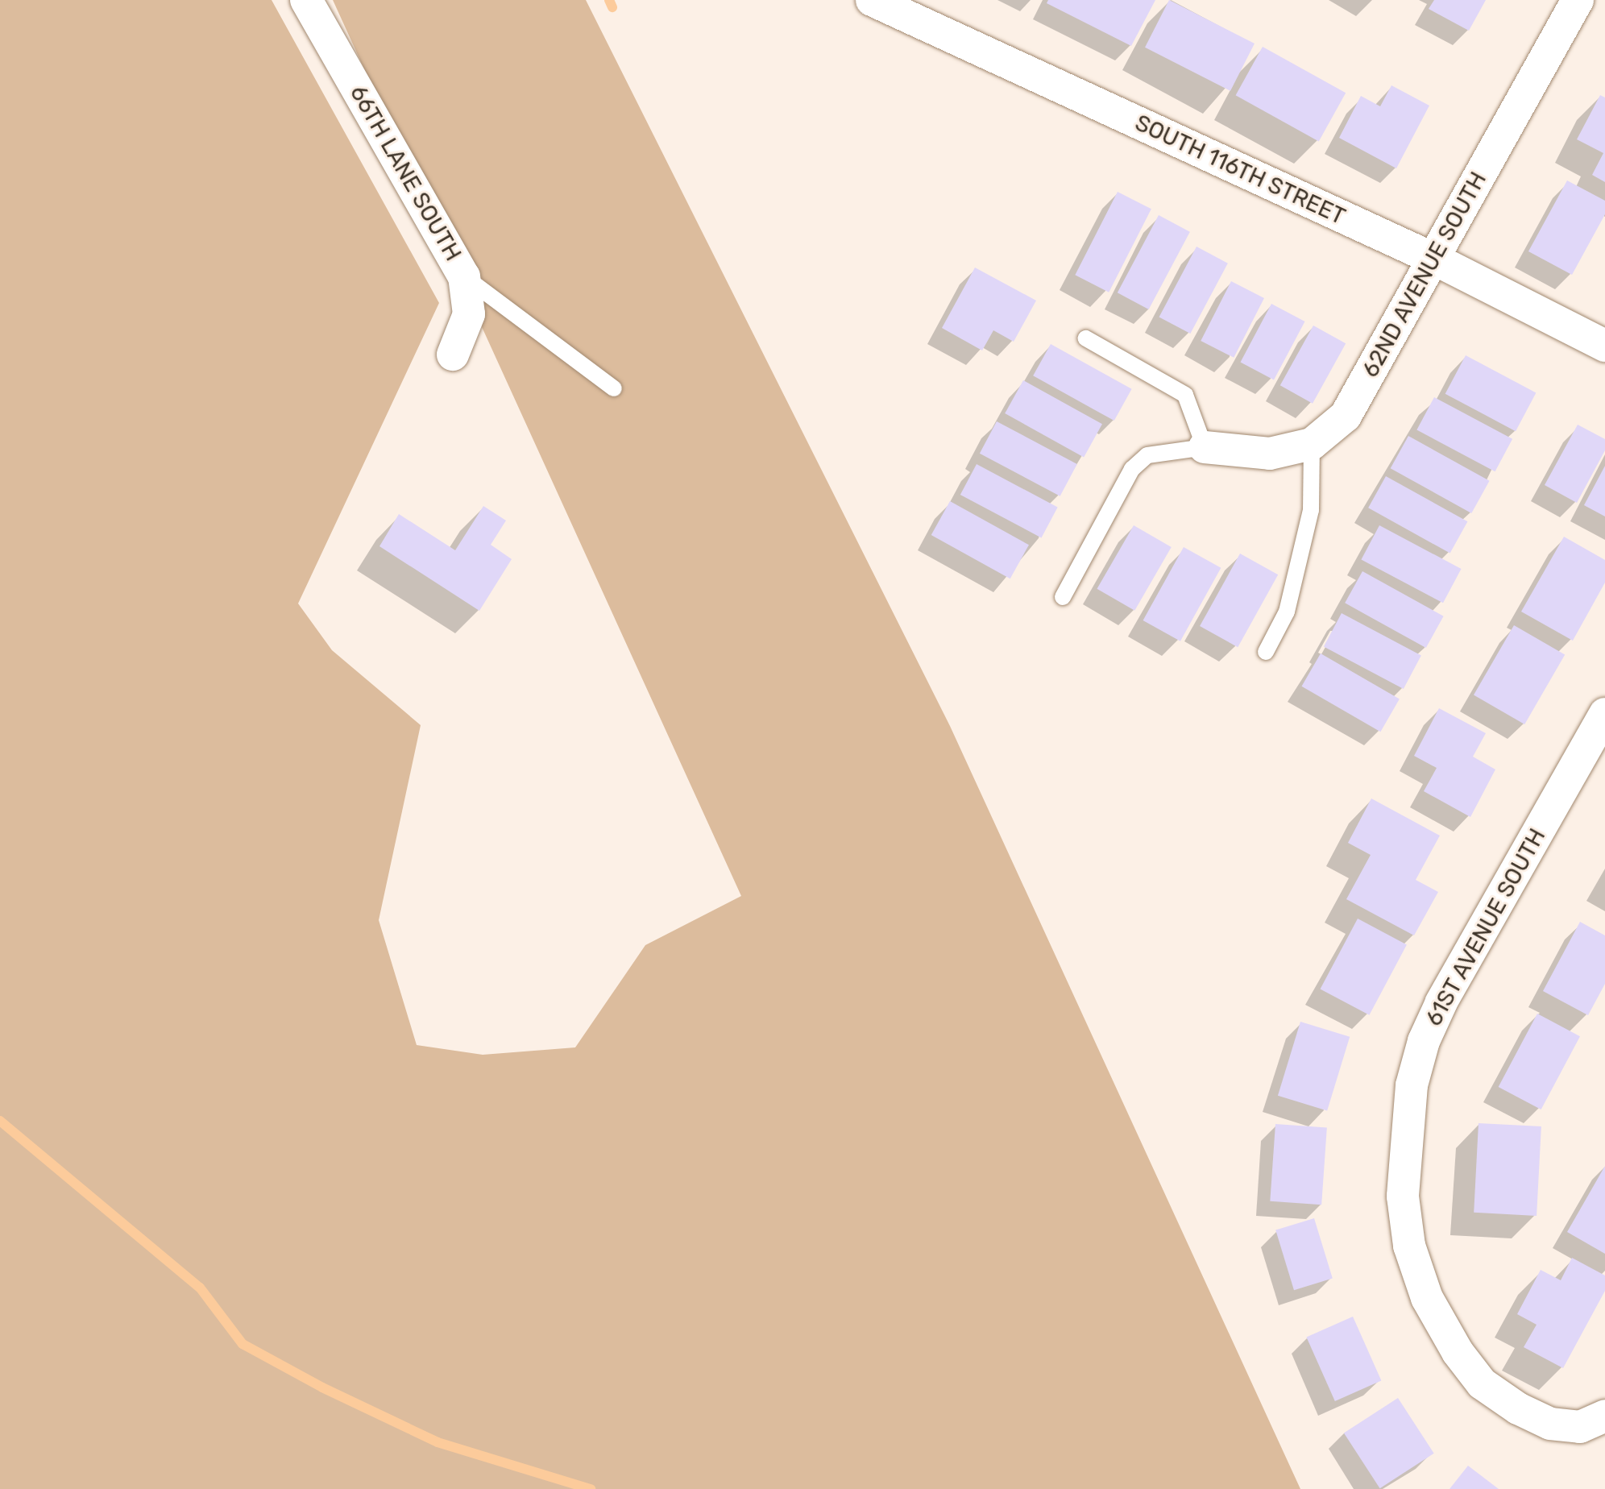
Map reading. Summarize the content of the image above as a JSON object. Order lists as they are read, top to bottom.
{
  "streets": {
    "street": [
      "SOUTH 116TH STREET",
      "66TH LANE SOUTH",
      "62ND AVENUE SOUTH",
      "61ST AVENUE SOUTH"
    ]
  },
  "crossings": [
    ["SOUTH 116TH STREET", "62ND AVENUE SOUTH"]
  ]
}
